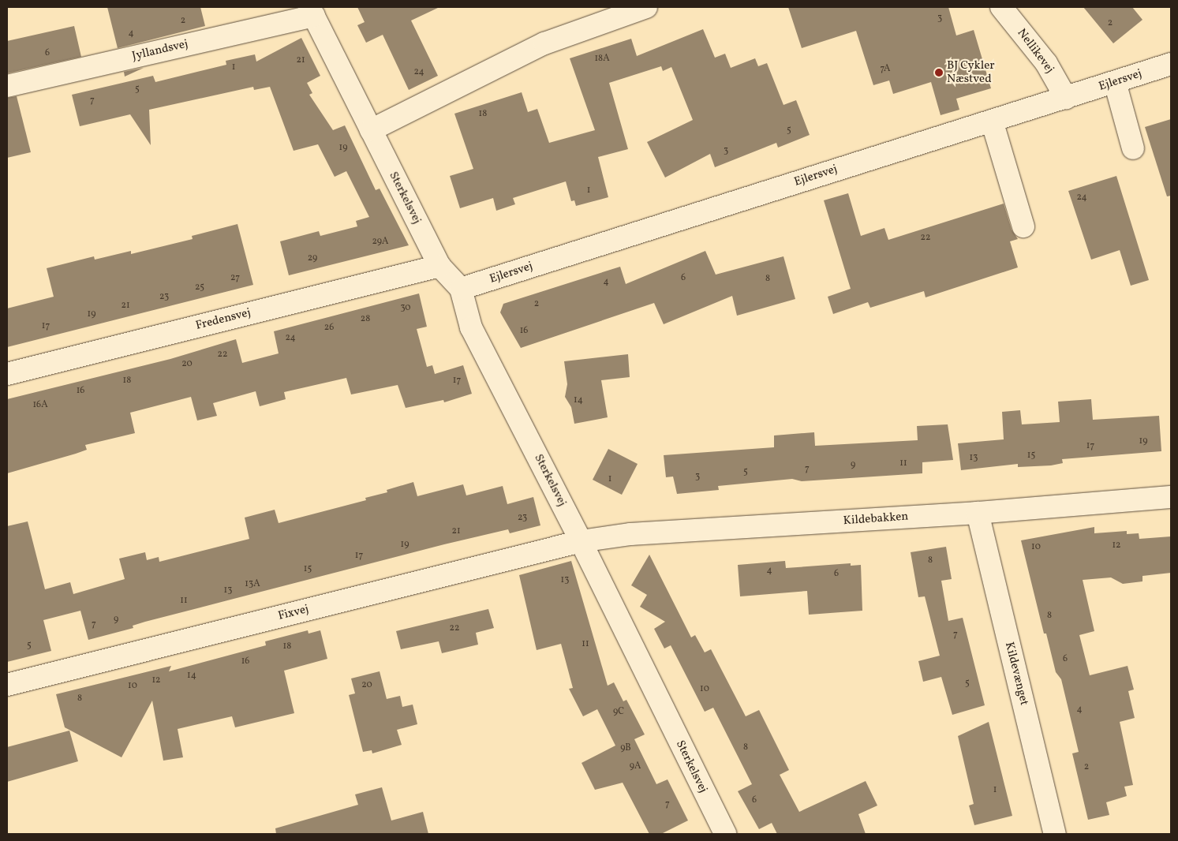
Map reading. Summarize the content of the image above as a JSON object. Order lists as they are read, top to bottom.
{
  "streets": {
    "street": [
      "Jyllandsvej",
      "Nellikevej",
      "Ejlersvej",
      "Sterkelsvej",
      "Fredensvej",
      "Kildebakken",
      "Fixvej",
      "Kildevænget"
    ]
  },
  "crossings": [
    ["Jyllandsvej", "Sterkelsvej"],
    ["Nellikevej", "Ejlersvej"],
    ["Ejlersvej", "Sterkelsvej"],
    ["Sterkelsvej", "Fredensvej"],
    ["Sterkelsvej", "Kildebakken"],
    ["Sterkelsvej", "Fixvej"],
    ["Kildebakken", "Fixvej"],
    ["Kildebakken", "Kildevænget"]
  ],
  "places": ["BJ Cykler Næstved"],
  "house_numbers": [
    "3",
    "2",
    "2",
    "4",
    "6",
    "18A",
    "21",
    "1",
    "7A",
    "24",
    "5",
    "7",
    "18",
    "5",
    "19",
    "3",
    "1",
    "24",
    "22",
    "29A",
    "29",
    "27",
    "6",
    "8",
    "4",
    "25",
    "23",
    "2",
    "21",
    "30",
    "19",
    "28",
    "17",
    "26",
    "16",
    "24",
    "22",
    "20",
    "18",
    "17",
    "16",
    "14",
    "16A",
    "19",
    "17",
    "15",
    "13",
    "11",
    "9",
    "7",
    "5",
    "3",
    "1",
    "23",
    "21",
    "19",
    "12",
    "10",
    "17",
    "8",
    "15",
    "4",
    "6",
    "13",
    "13A",
    "13",
    "11",
    "8",
    "9",
    "7",
    "22",
    "7",
    "11",
    "5",
    "18",
    "6",
    "16",
    "14",
    "12",
    "5",
    "20",
    "10",
    "10",
    "8",
    "4",
    "9C",
    "8",
    "9B",
    "9A",
    "2",
    "1",
    "6",
    "7"
  ]
}
